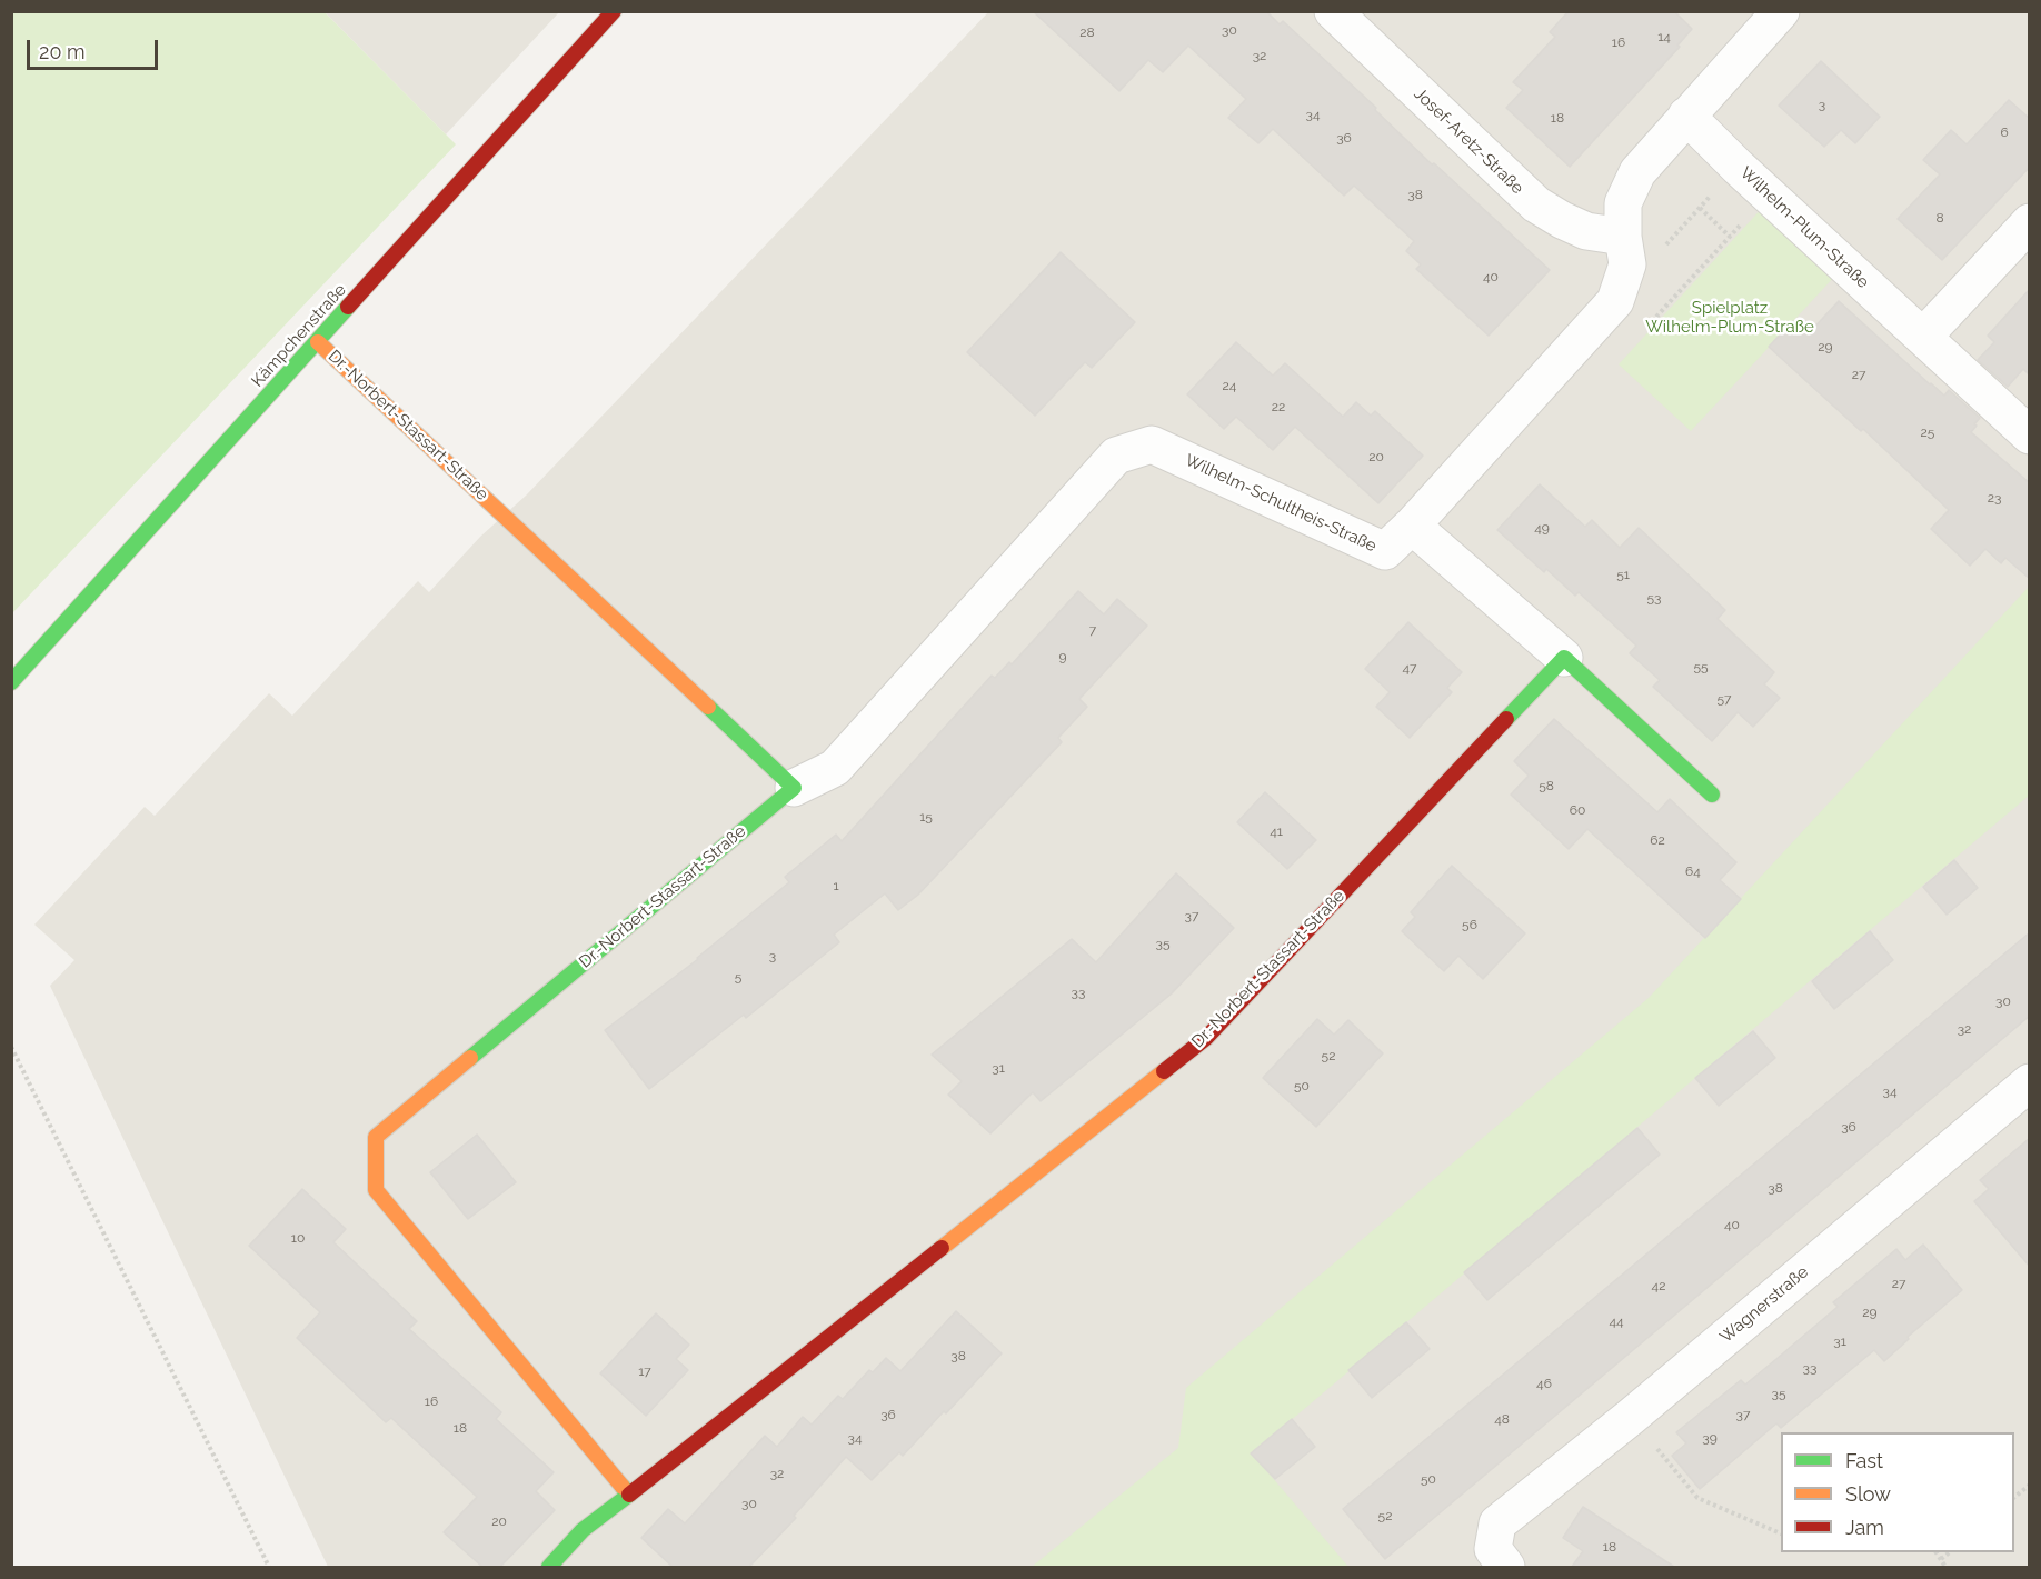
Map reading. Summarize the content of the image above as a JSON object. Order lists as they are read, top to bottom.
{
  "streets": {
    "street": [
      "Josef-Aretz-Straße",
      "Wilhelm-Plum-Straße",
      "Kämpchenstraße",
      "Dr.-Norbert-Stassart-Straße",
      "Wilhelm-Schultheis-Straße",
      "Wagnerstraße"
    ]
  },
  "crossings": [
    ["Josef-Aretz-Straße", "Wilhelm-Schultheis-Straße"],
    ["Wilhelm-Plum-Straße", "Wilhelm-Schultheis-Straße"],
    ["Kämpchenstraße", "Dr.-Norbert-Stassart-Straße"],
    ["Dr.-Norbert-Stassart-Straße", "Wilhelm-Schultheis-Straße"]
  ],
  "parks": ["Spielplatz Wilhelm-Plum-Straße"],
  "house_numbers": [
    "30",
    "28",
    "14",
    "16",
    "32",
    "3",
    "34",
    "18",
    "6",
    "36",
    "38",
    "8",
    "40",
    "29",
    "27",
    "24",
    "22",
    "25",
    "20",
    "23",
    "49",
    "51",
    "53",
    "7",
    "9",
    "55",
    "47",
    "57",
    "58",
    "60",
    "15",
    "41",
    "62",
    "64",
    "1",
    "37",
    "56",
    "35",
    "3",
    "5",
    "33",
    "30",
    "32",
    "52",
    "31",
    "50",
    "34",
    "36",
    "38",
    "40",
    "10",
    "27",
    "42",
    "29",
    "44",
    "31",
    "38",
    "33",
    "17",
    "46",
    "35",
    "16",
    "36",
    "37",
    "48",
    "18",
    "34",
    "39",
    "32",
    "50",
    "30",
    "52",
    "20",
    "18"
  ],
  "legend": ["Fast", "Slow", "Jam"],
  "scale_bar": "20 m"
}
